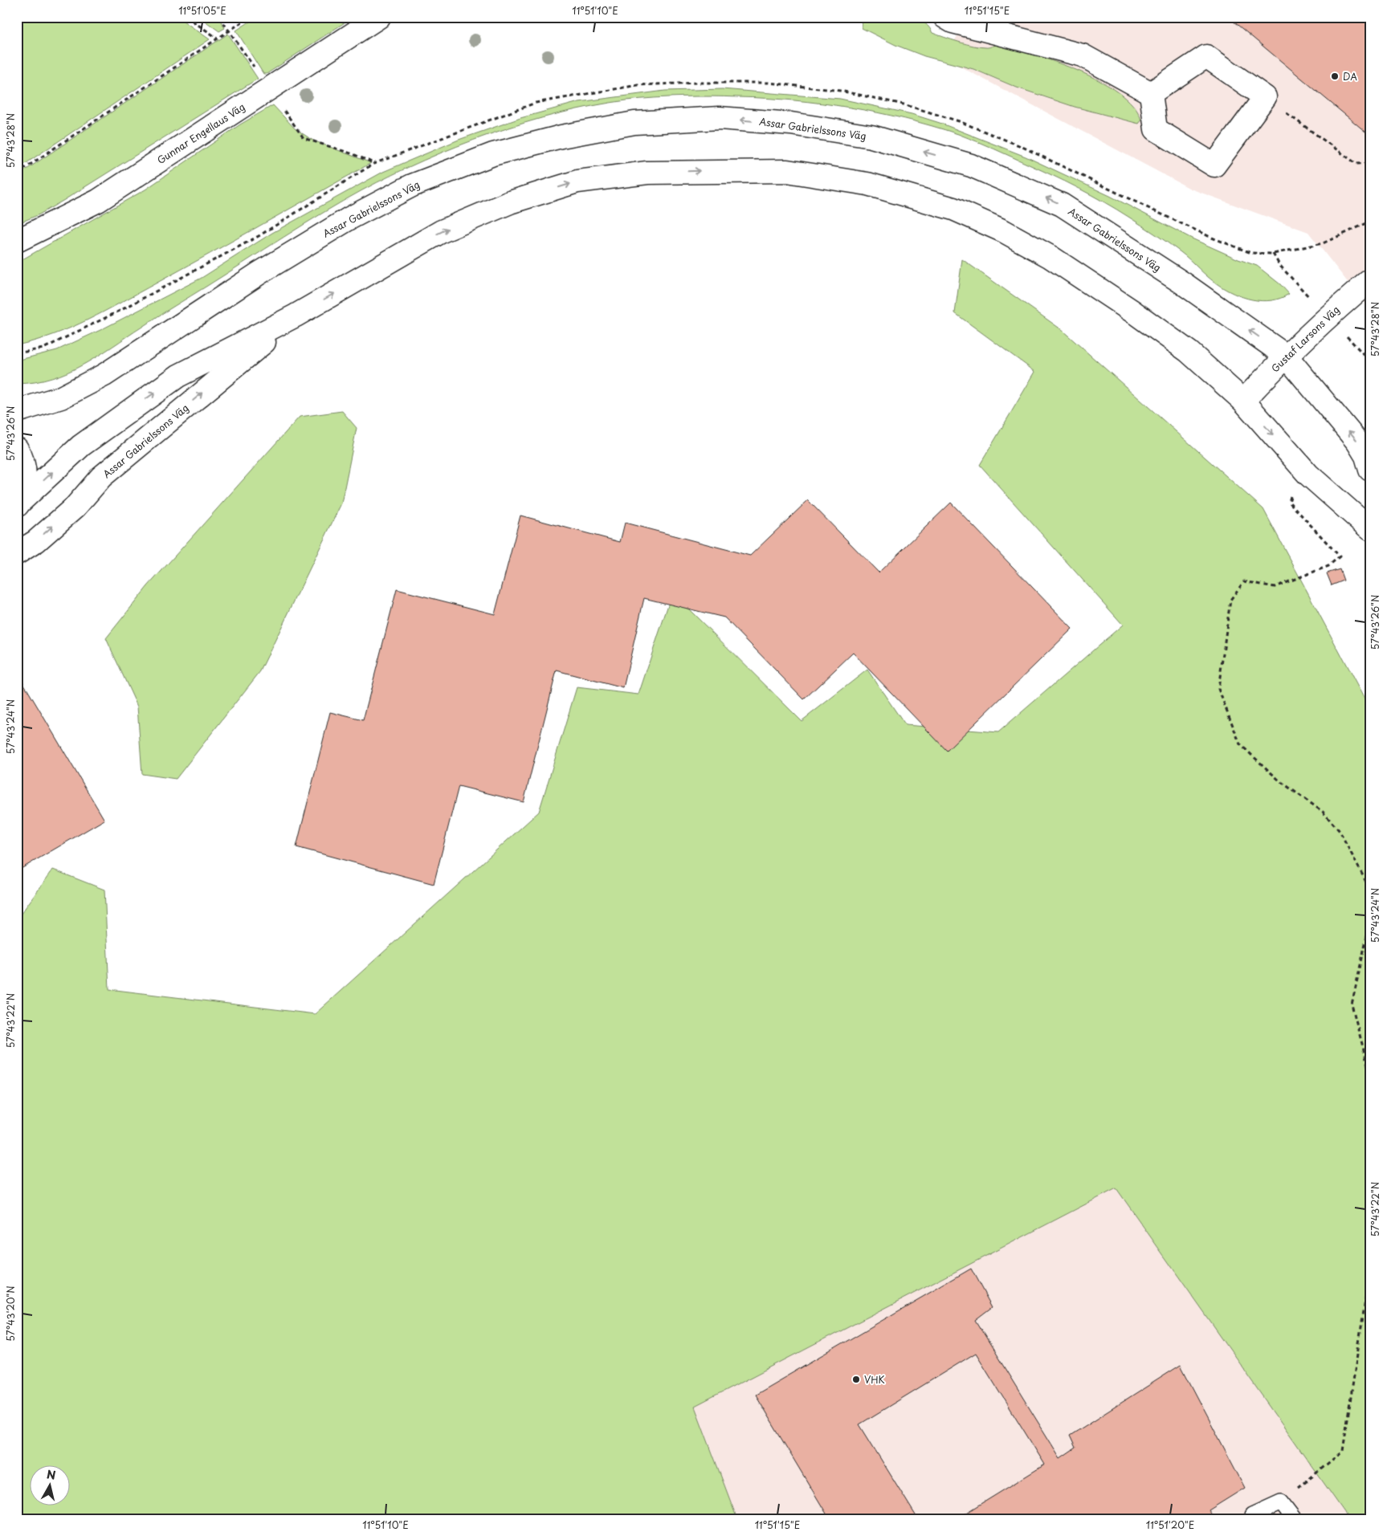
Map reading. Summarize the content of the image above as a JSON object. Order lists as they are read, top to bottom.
{
  "streets": {
    "street": ["Assar Gabrielssons Väg", "Gunnar Engellaus Väg", "Gustaf Larsons Väg"]
  },
  "crossings": [
    ["Assar Gabrielssons Väg", "Gustaf Larsons Väg"]
  ],
  "places": ["DA", "VHK"],
  "north": "top",
  "coordinates": [
    "11°51'05\"E",
    "11°51'10\"E",
    "11°51'15\"E",
    "57°43'28\"N",
    "57°43'26\"N",
    "57°43'24\"N",
    "57°43'22\"N",
    "57°43'20\"N",
    "11°51'20\"E"
  ]
}
